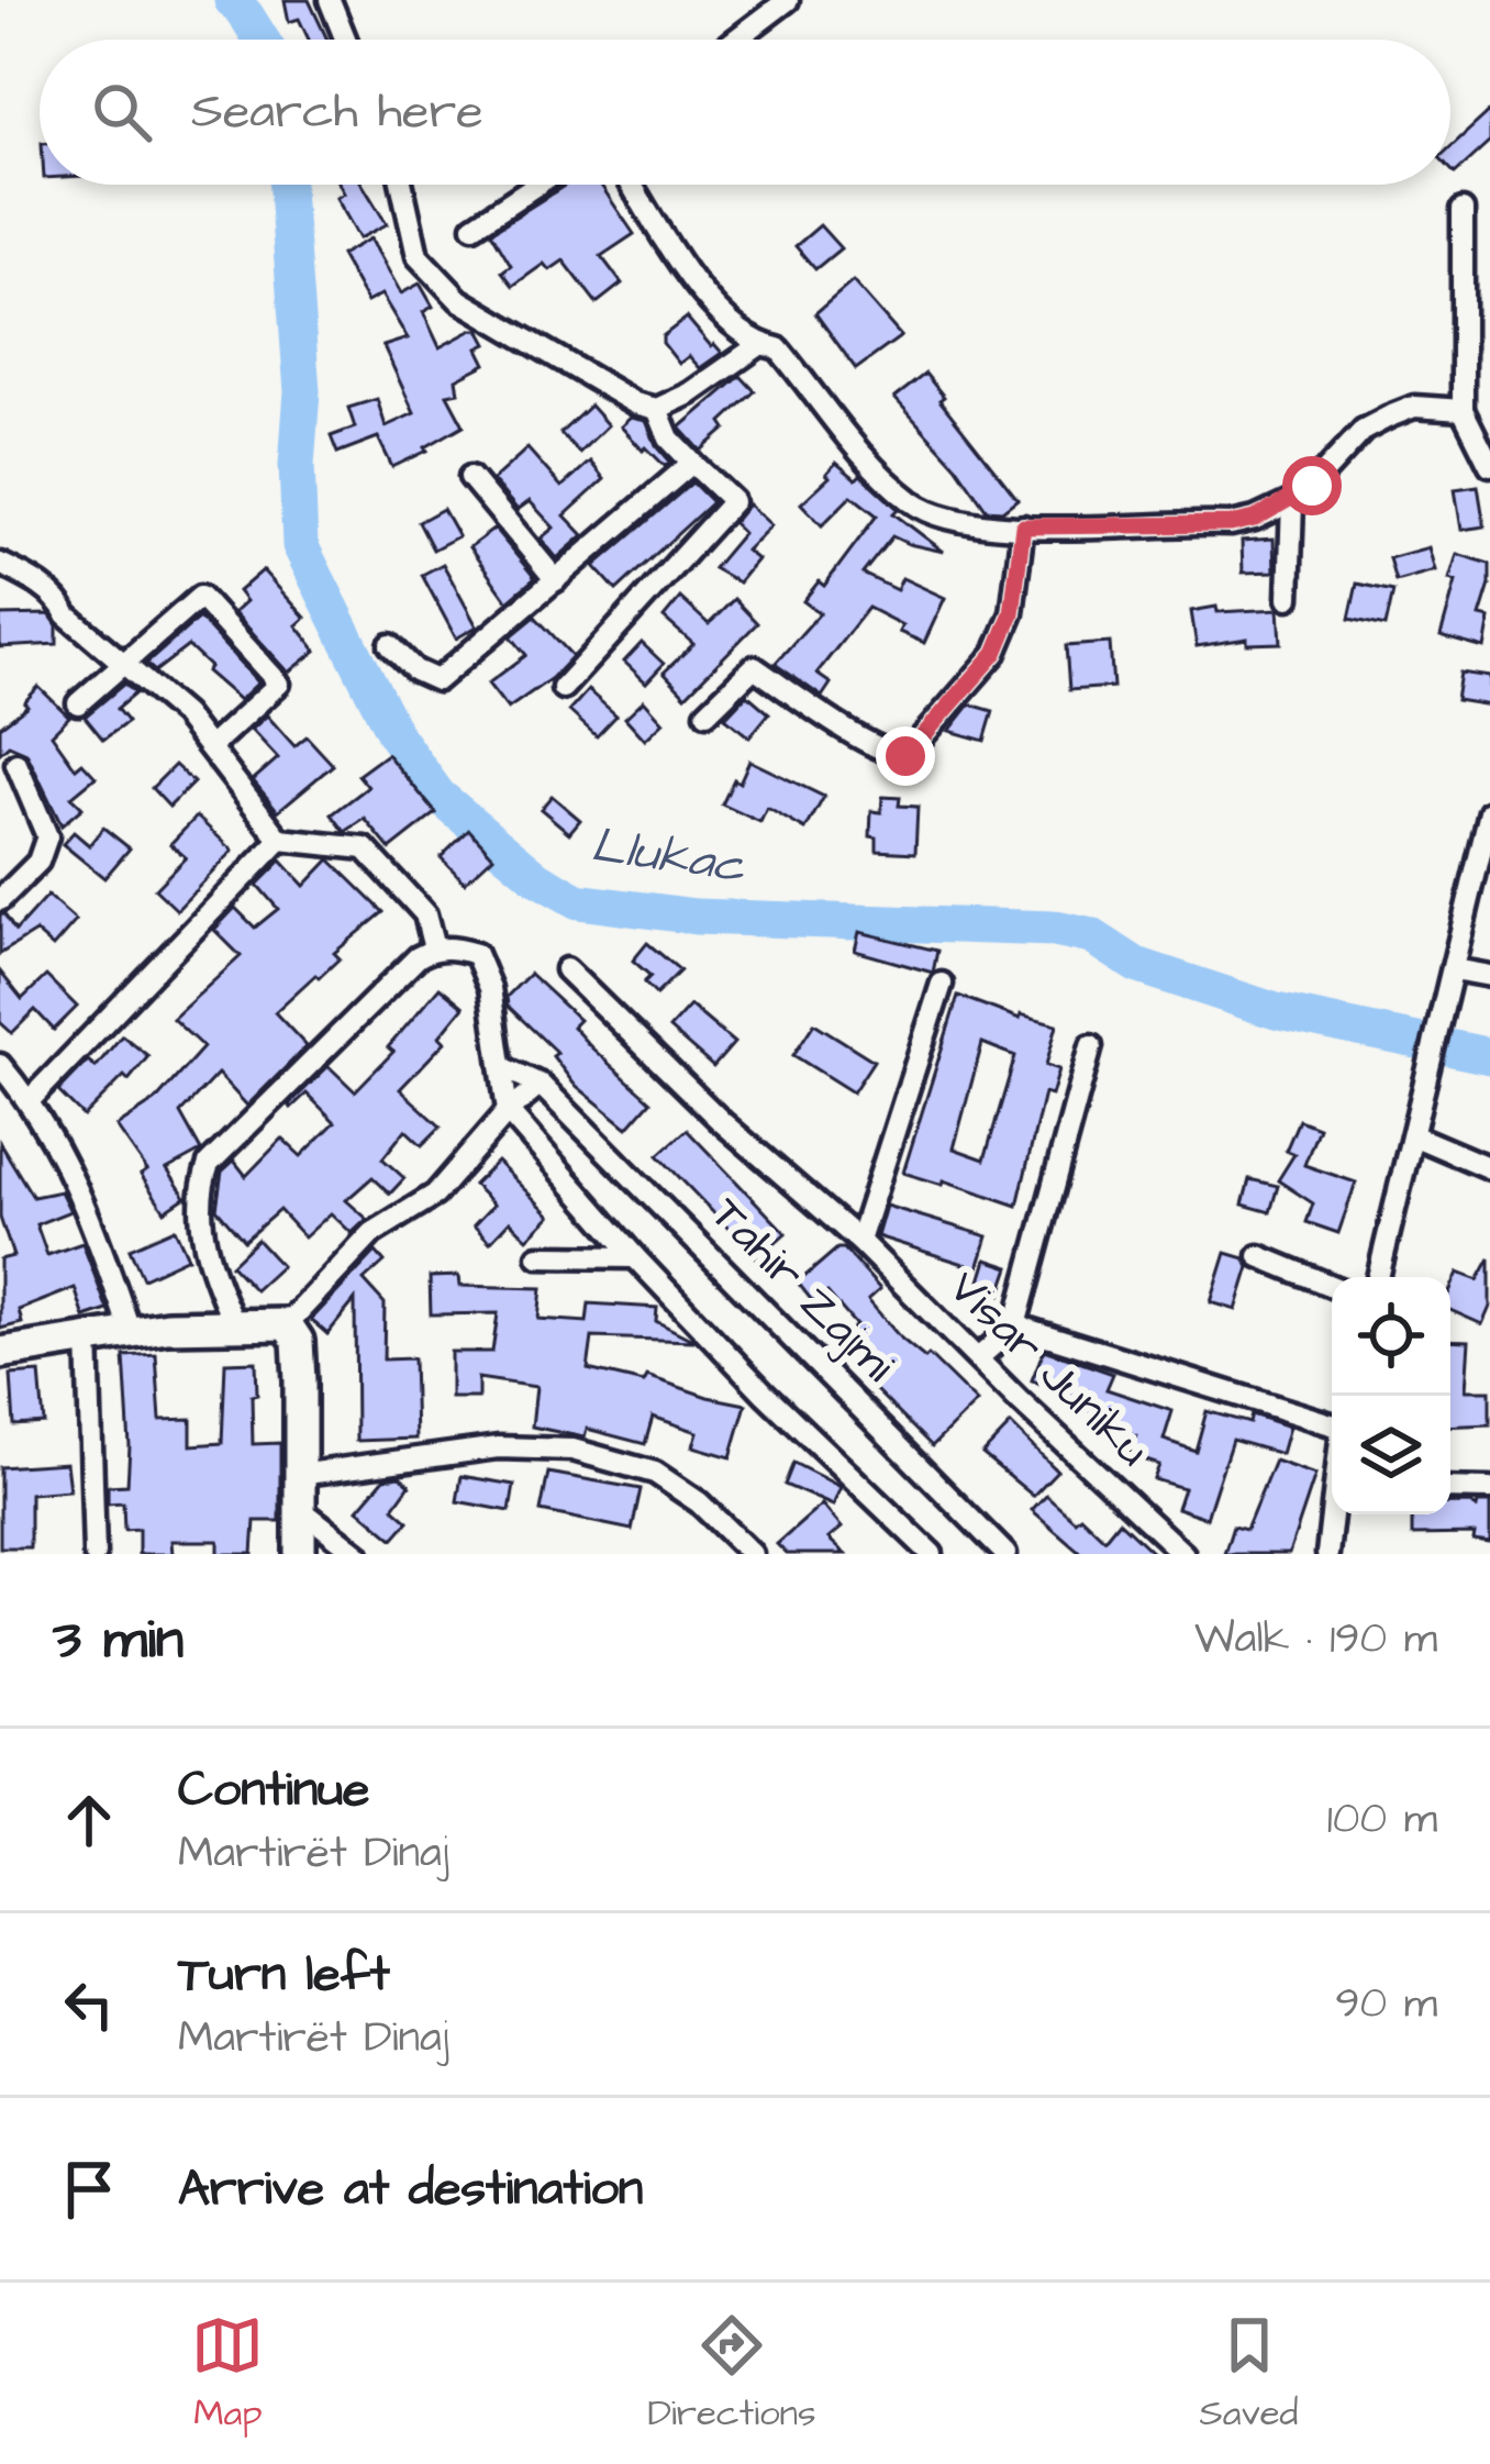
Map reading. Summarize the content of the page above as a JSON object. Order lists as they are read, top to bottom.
{
  "streets": {
    "street": ["Tahir Zajmi", "Visar Juniku"]
  },
  "water": ["Llukac"],
  "page": {
    "search": "Search here",
    "heading": ["3 min", "Walk · 190 m"],
    "list": [
      ["Continue", "Martirët Dinaj", "100 m"],
      ["Turn left", "Martirët Dinaj", "90 m"],
      "Arrive at destination"
    ],
    "nav": ["Map", "Directions", "Saved"]
  }
}
